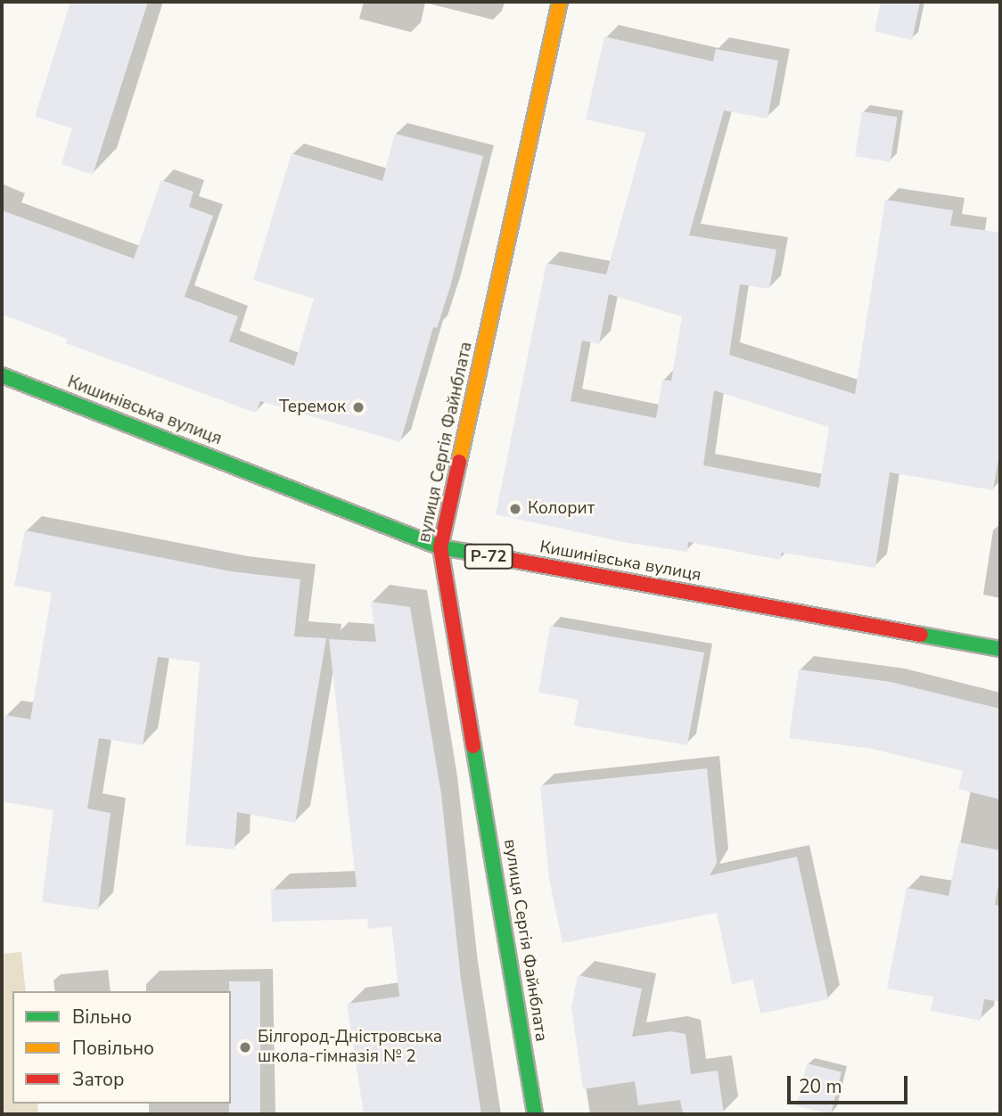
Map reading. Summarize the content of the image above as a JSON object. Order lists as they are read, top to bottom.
{
  "streets": {
    "street": ["Кишинівська вулиця", "вулиця Сергія Файнблата", "Р-72"]
  },
  "crossings": [
    ["Кишинівська вулиця", "вулиця Сергія Файнблата"]
  ],
  "places": ["Теремок", "Колорит", "Білгород-Дністровська школа-гімназія № 2"],
  "legend": ["Вільно", "Повільно", "Затор"],
  "scale_bar": "20 m"
}
